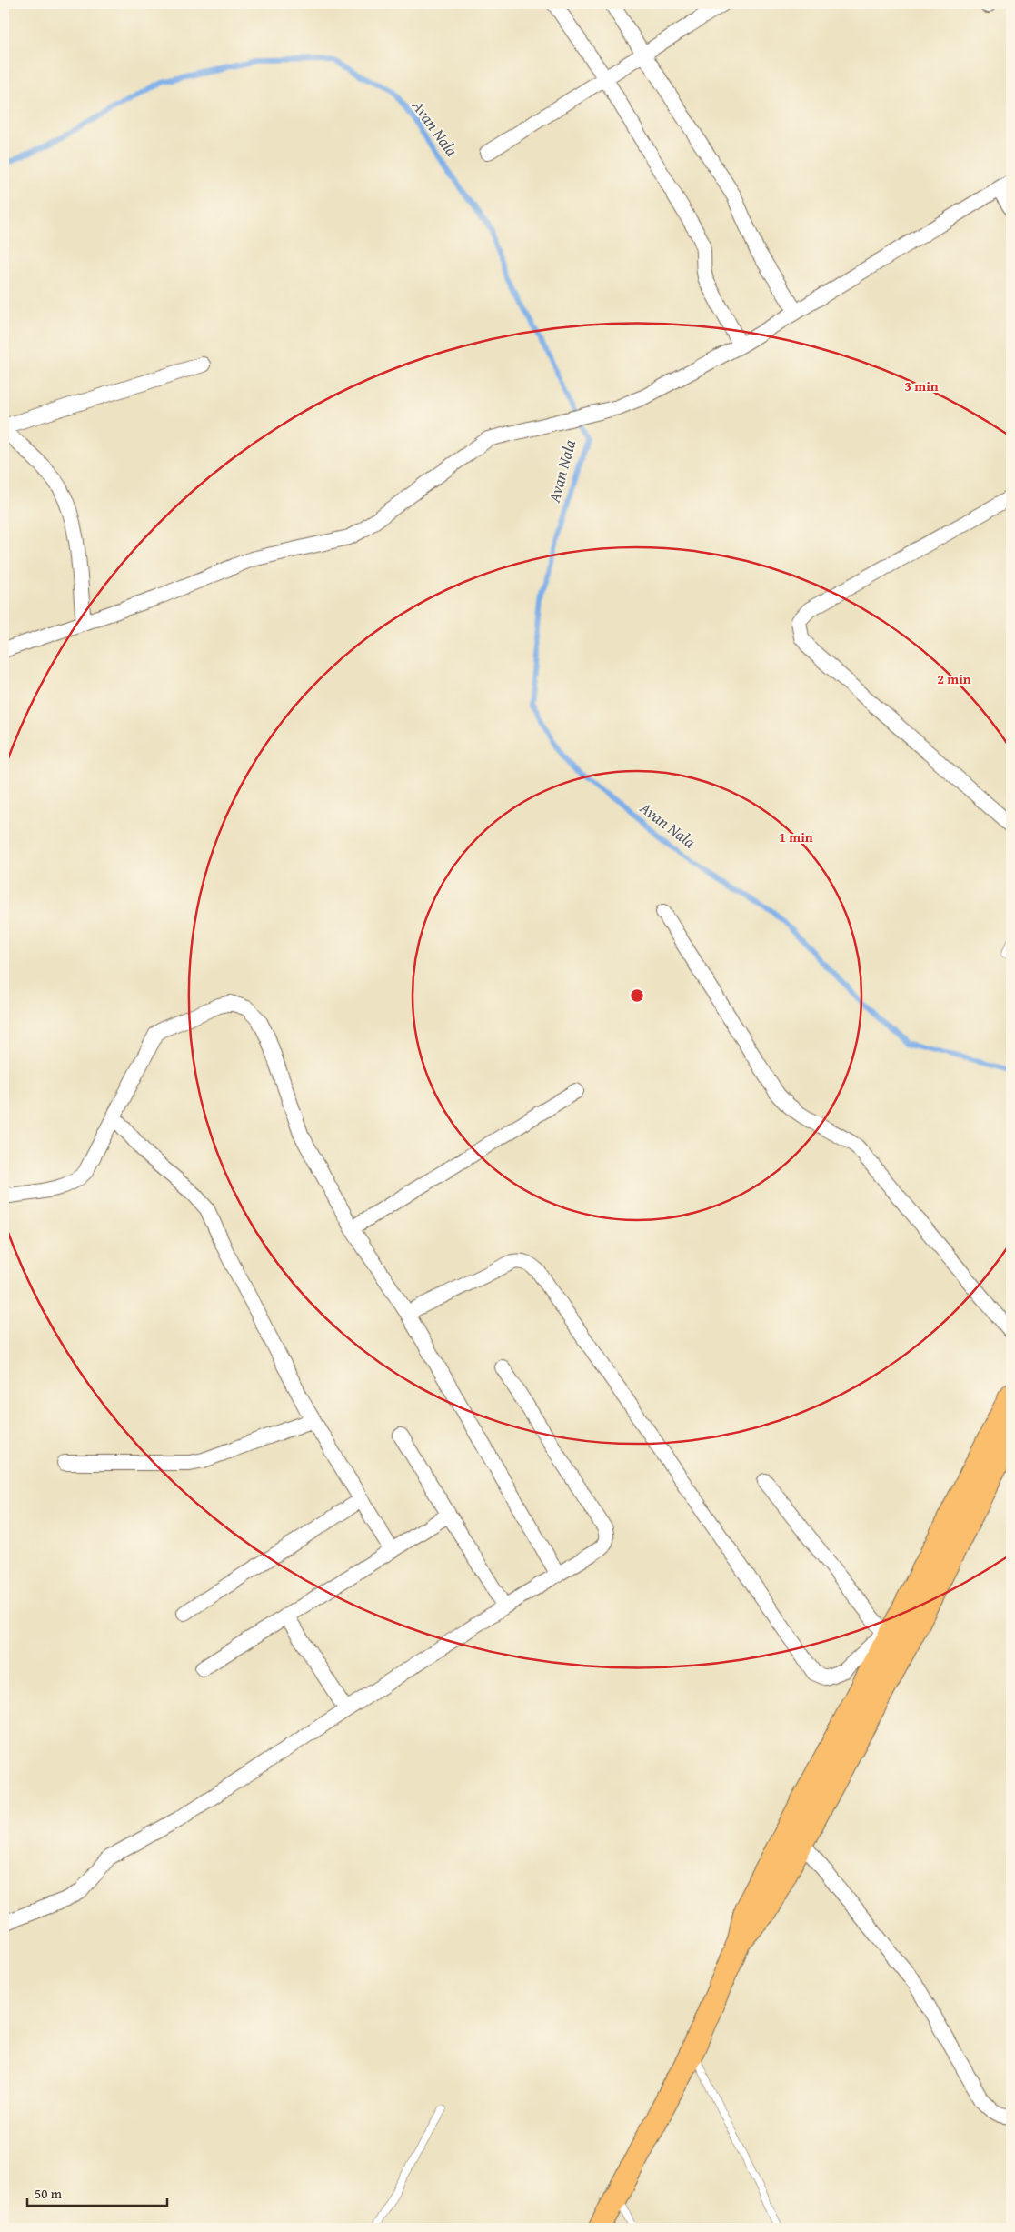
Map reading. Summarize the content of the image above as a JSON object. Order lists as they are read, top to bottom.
{
  "water": ["Avan Nala"],
  "scale_bar": "50 m",
  "rings": ["3 min", "2 min", "1 min"]
}
